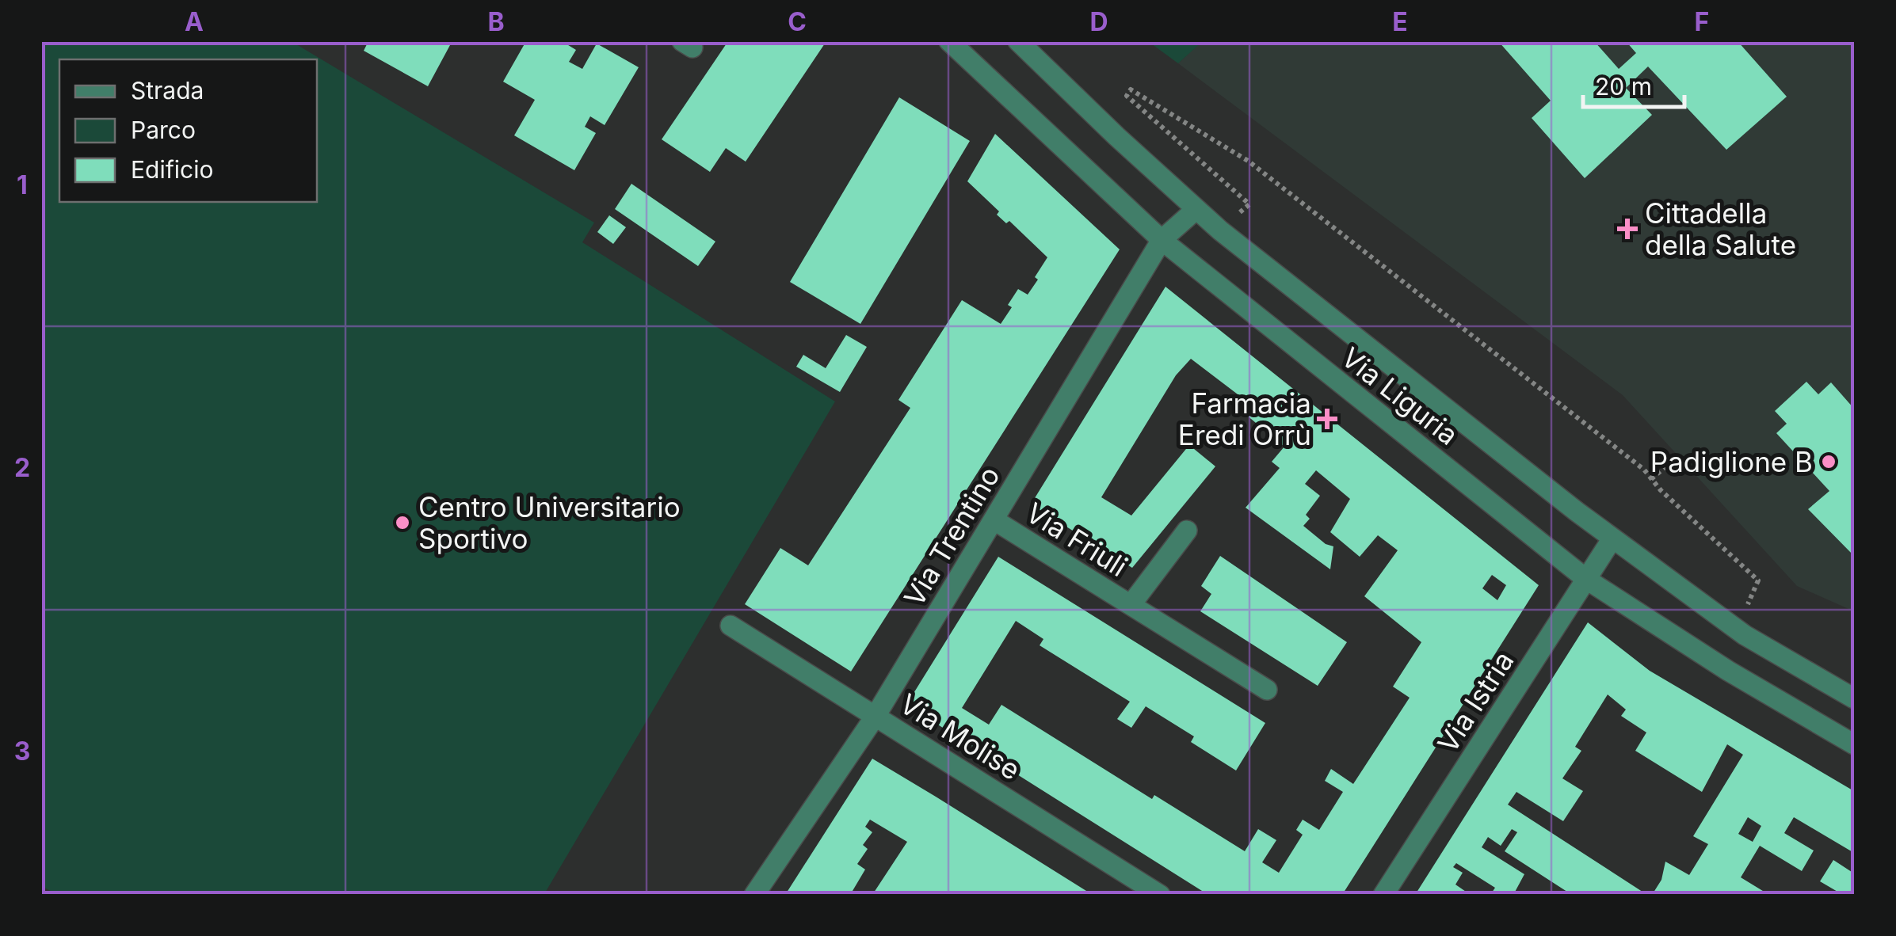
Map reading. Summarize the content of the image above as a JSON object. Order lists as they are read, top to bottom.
{
  "streets": {
    "street": [
      "Via Liguria",
      "Via Trentino",
      "Via Friuli",
      "Via Istria",
      "Via Molise"
    ]
  },
  "crossings": [
    ["Via Liguria", "Via Trentino"],
    ["Via Liguria", "Via Istria"],
    ["Via Trentino", "Via Friuli"],
    ["Via Trentino", "Via Molise"]
  ],
  "places": {
    "health": ["Cittadella della Salute", "Farmacia Eredi Orrù"],
    "other": ["Padiglione B", "Centro Universitario Sportivo"]
  },
  "legend": ["Strada", "Parco", "Edificio"],
  "scale_bar": "20 m",
  "grid": {
    "columns": [
      "A",
      "B",
      "C",
      "D",
      "E",
      "F"
    ],
    "rows": ["1", "2", "3"]
  }
}
